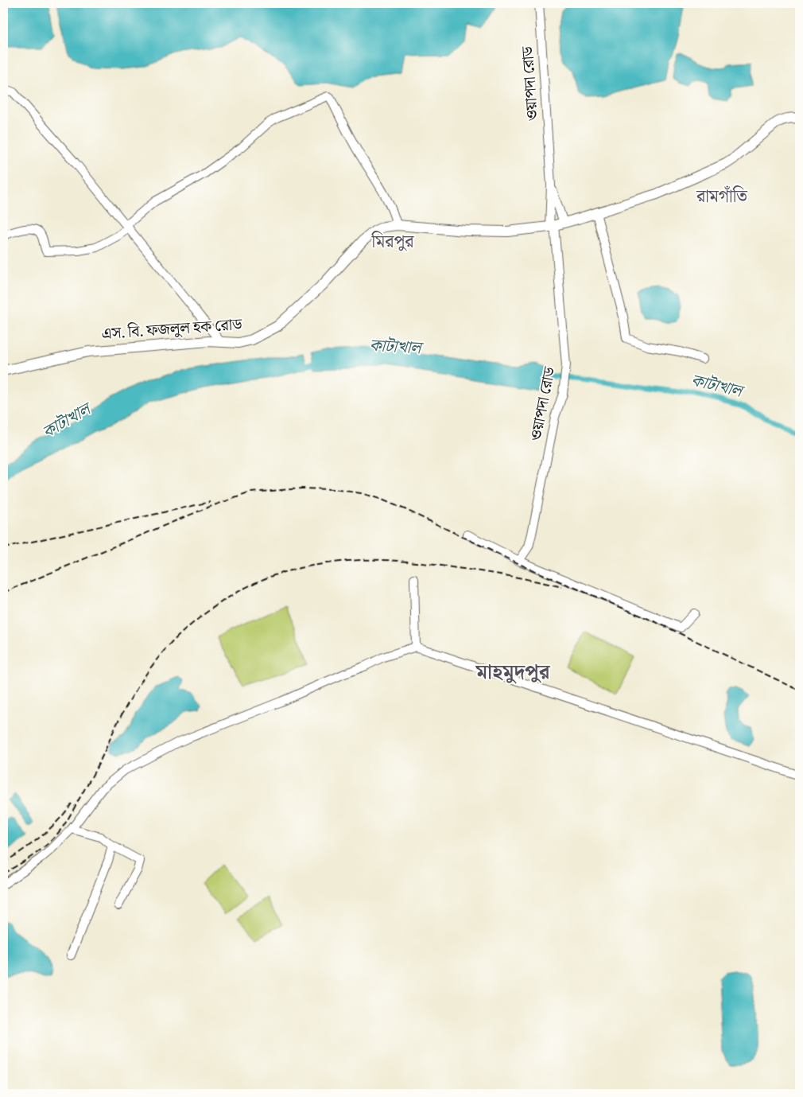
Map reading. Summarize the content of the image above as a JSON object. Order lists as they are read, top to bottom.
{
  "streets": {
    "main road": ["এস. বি. ফজলুল হক রোড"],
    "street": ["ওয়াপদা রোড"]
  },
  "crossings": [
    ["ওয়াপদা রোড", "এস. বি. ফজলুল হক রোড"]
  ],
  "districts": ["রামগাঁতি", "মিরপুর", "মাহমুদপুর"],
  "water": ["কাটাখাল"]
}
